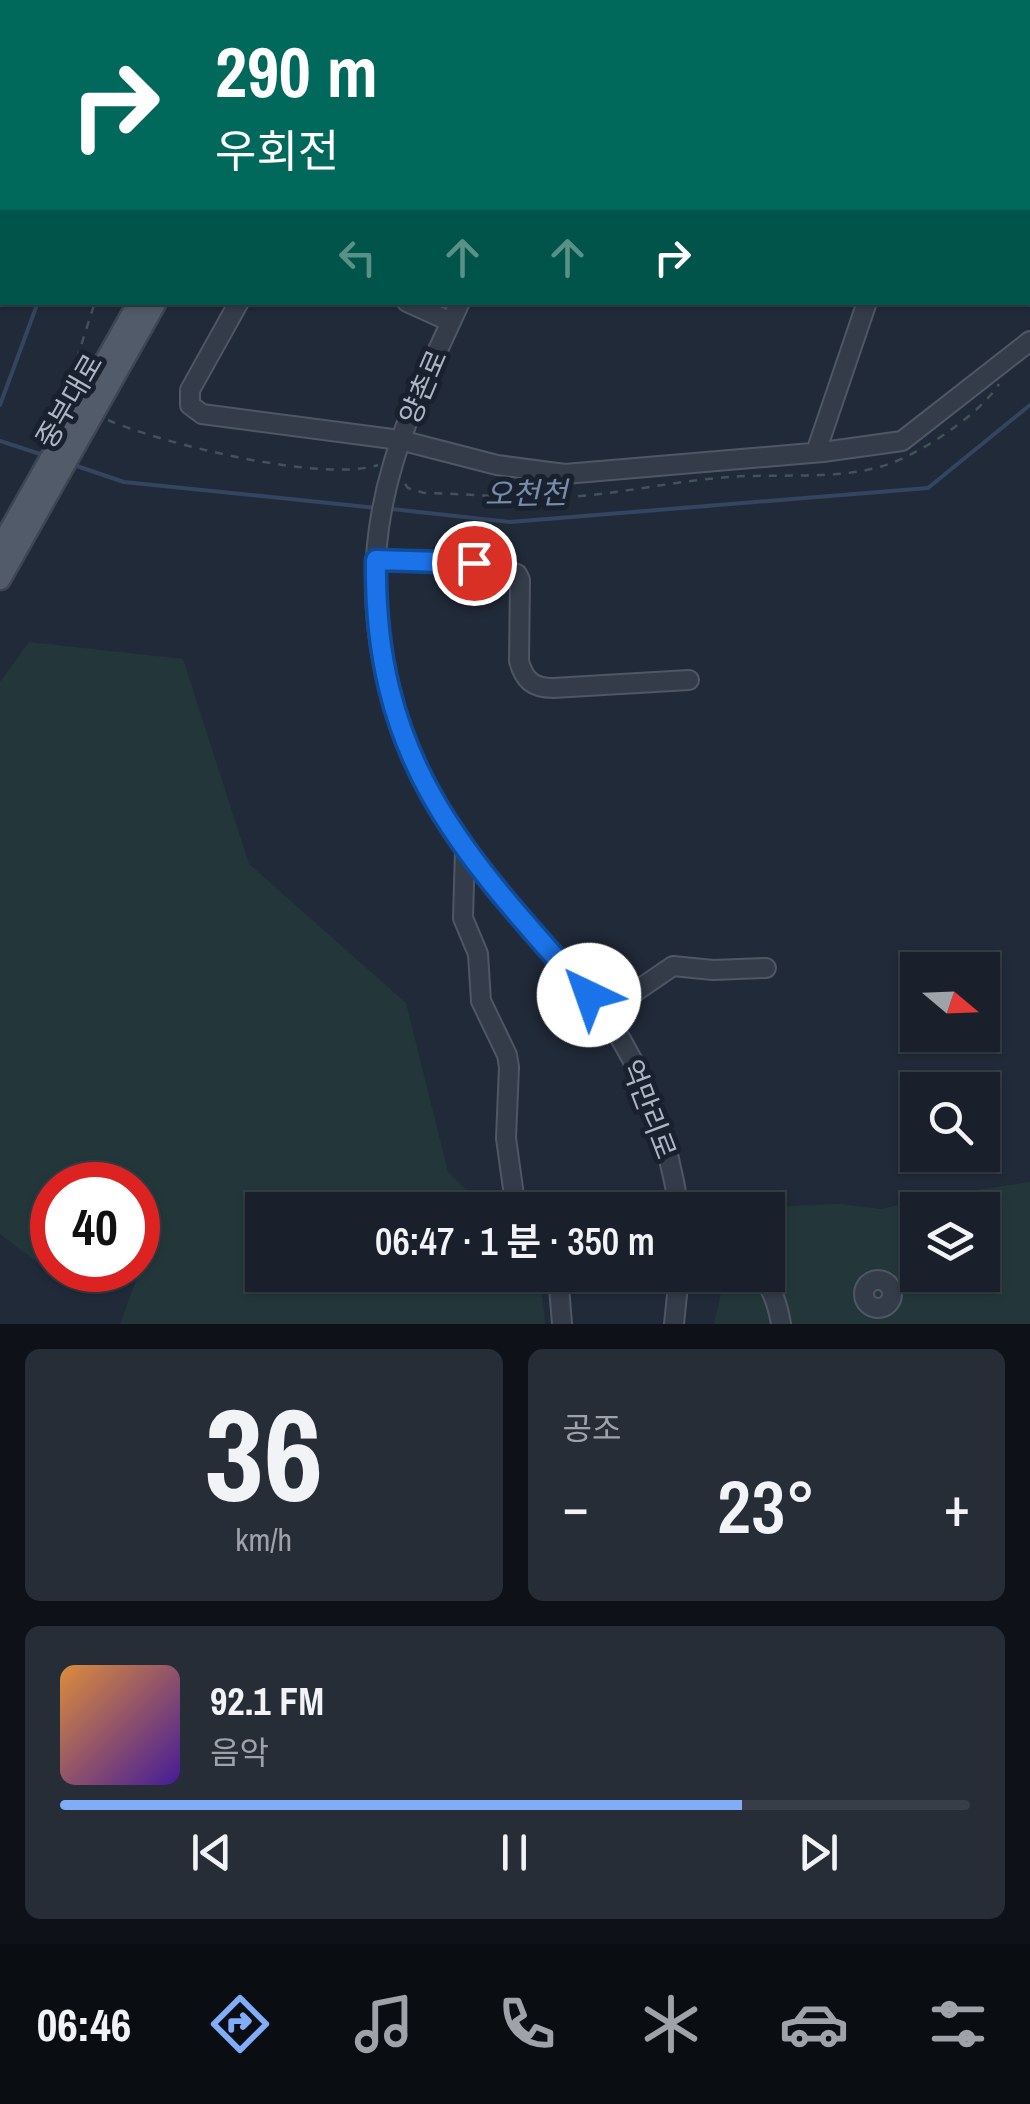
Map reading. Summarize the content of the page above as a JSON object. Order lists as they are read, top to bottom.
{
  "streets": {
    "main road": ["중부대로"],
    "street": ["양촌로", "억만리로"]
  },
  "crossings": [
    ["양촌로", "억만리로"]
  ],
  "water": ["오천천"],
  "north": "right",
  "page": {
    "turn": ["290 m", "우회전"],
    "limit": "40",
    "trip": "06:47 · 1 분 · 350 m",
    "tile": [
      ["36", "km/h"],
      "공조"
    ],
    "heat": ["−", "23°", "+"],
    "song": ["92.1 FM", "음악"],
    "tabs": "06:46"
  }
}
